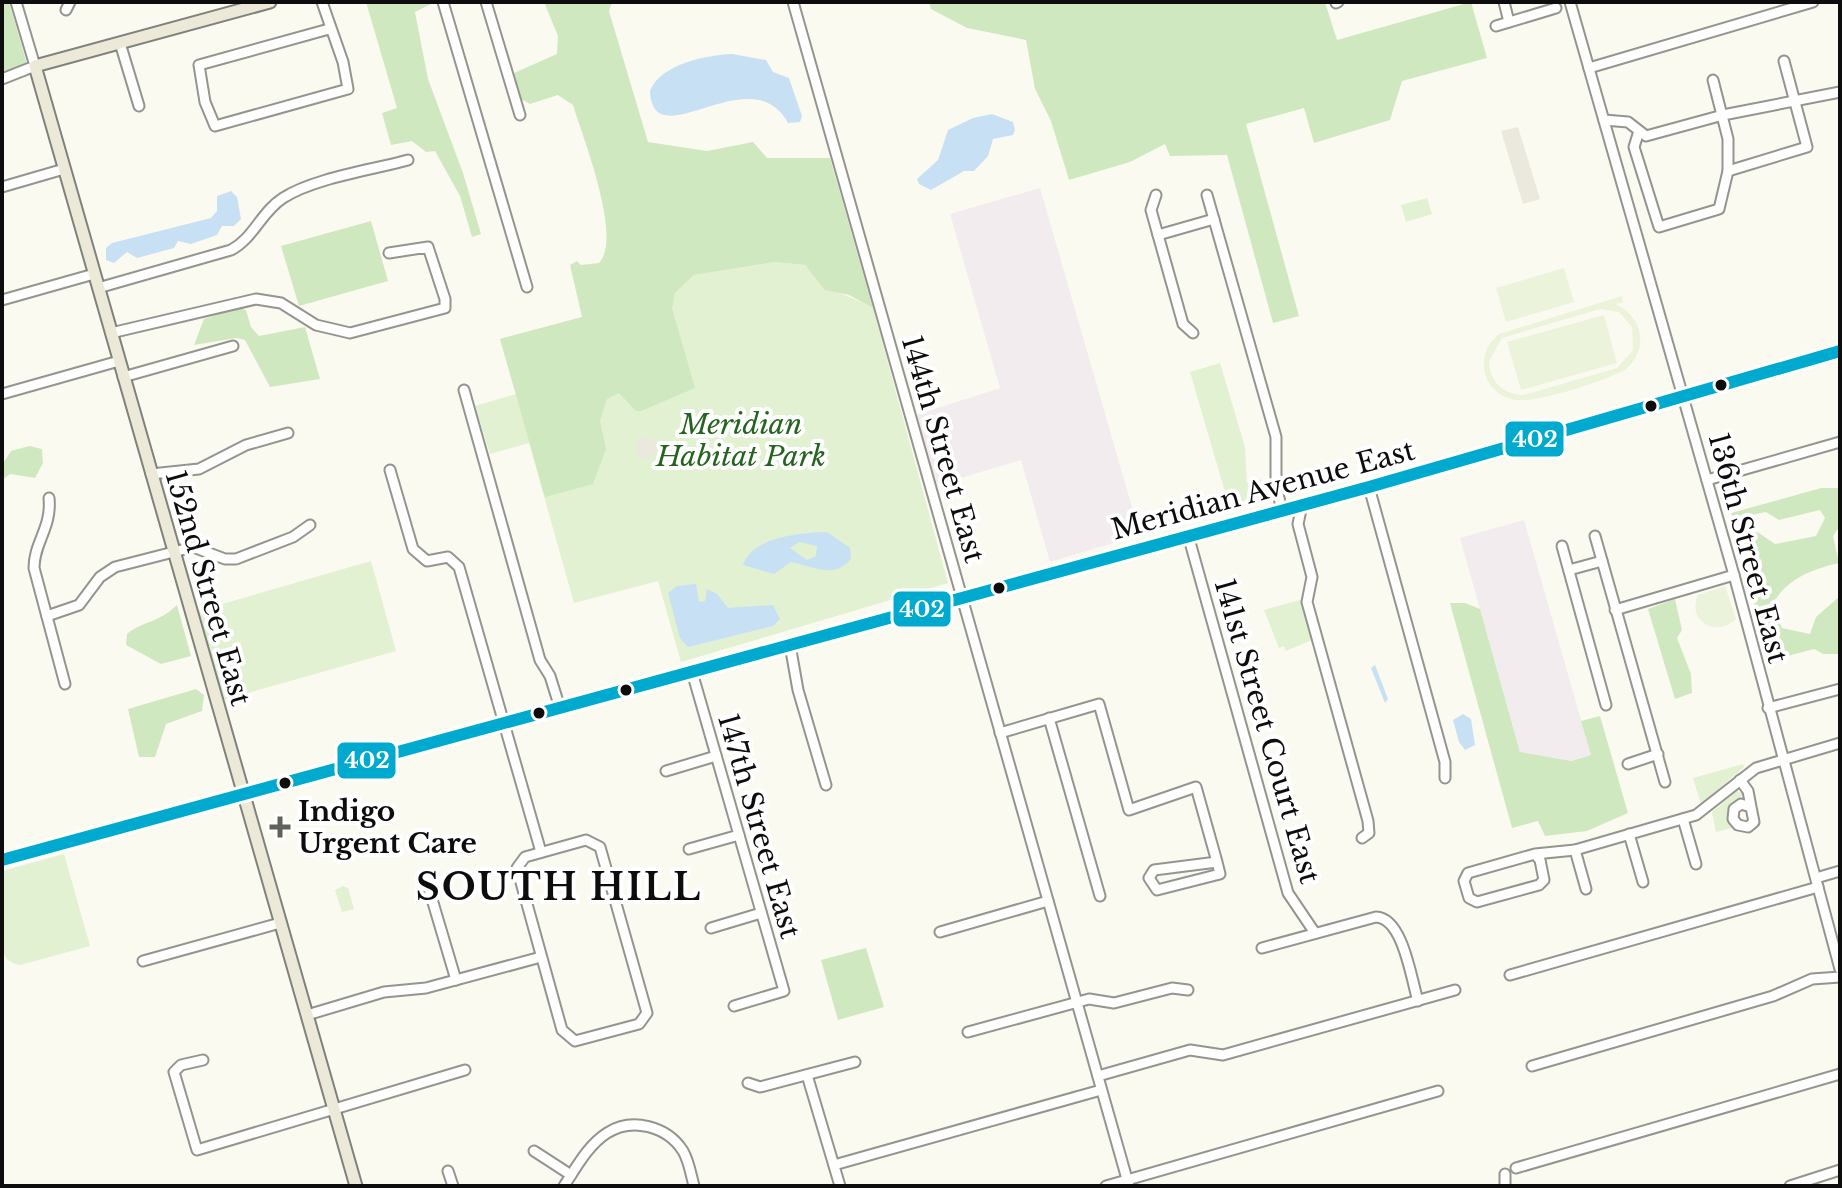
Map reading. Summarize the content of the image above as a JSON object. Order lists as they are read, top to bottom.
{
  "streets": {
    "main road": ["Meridian Avenue East", "152nd Street East"],
    "street": [
      "144th Street East",
      "136th Street East",
      "141st Street Court East",
      "147th Street East"
    ]
  },
  "crossings": [
    ["144th Street East", "Meridian Avenue East"],
    ["Meridian Avenue East", "136th Street East"],
    ["Meridian Avenue East", "152nd Street East"],
    ["Meridian Avenue East", "141st Street Court East"],
    ["Meridian Avenue East", "147th Street East"]
  ],
  "districts": ["SOUTH HILL"],
  "parks": ["Meridian Habitat Park"],
  "places": {
    "health": ["Indigo Urgent Care"]
  },
  "lines": ["transit line 402"]
}
